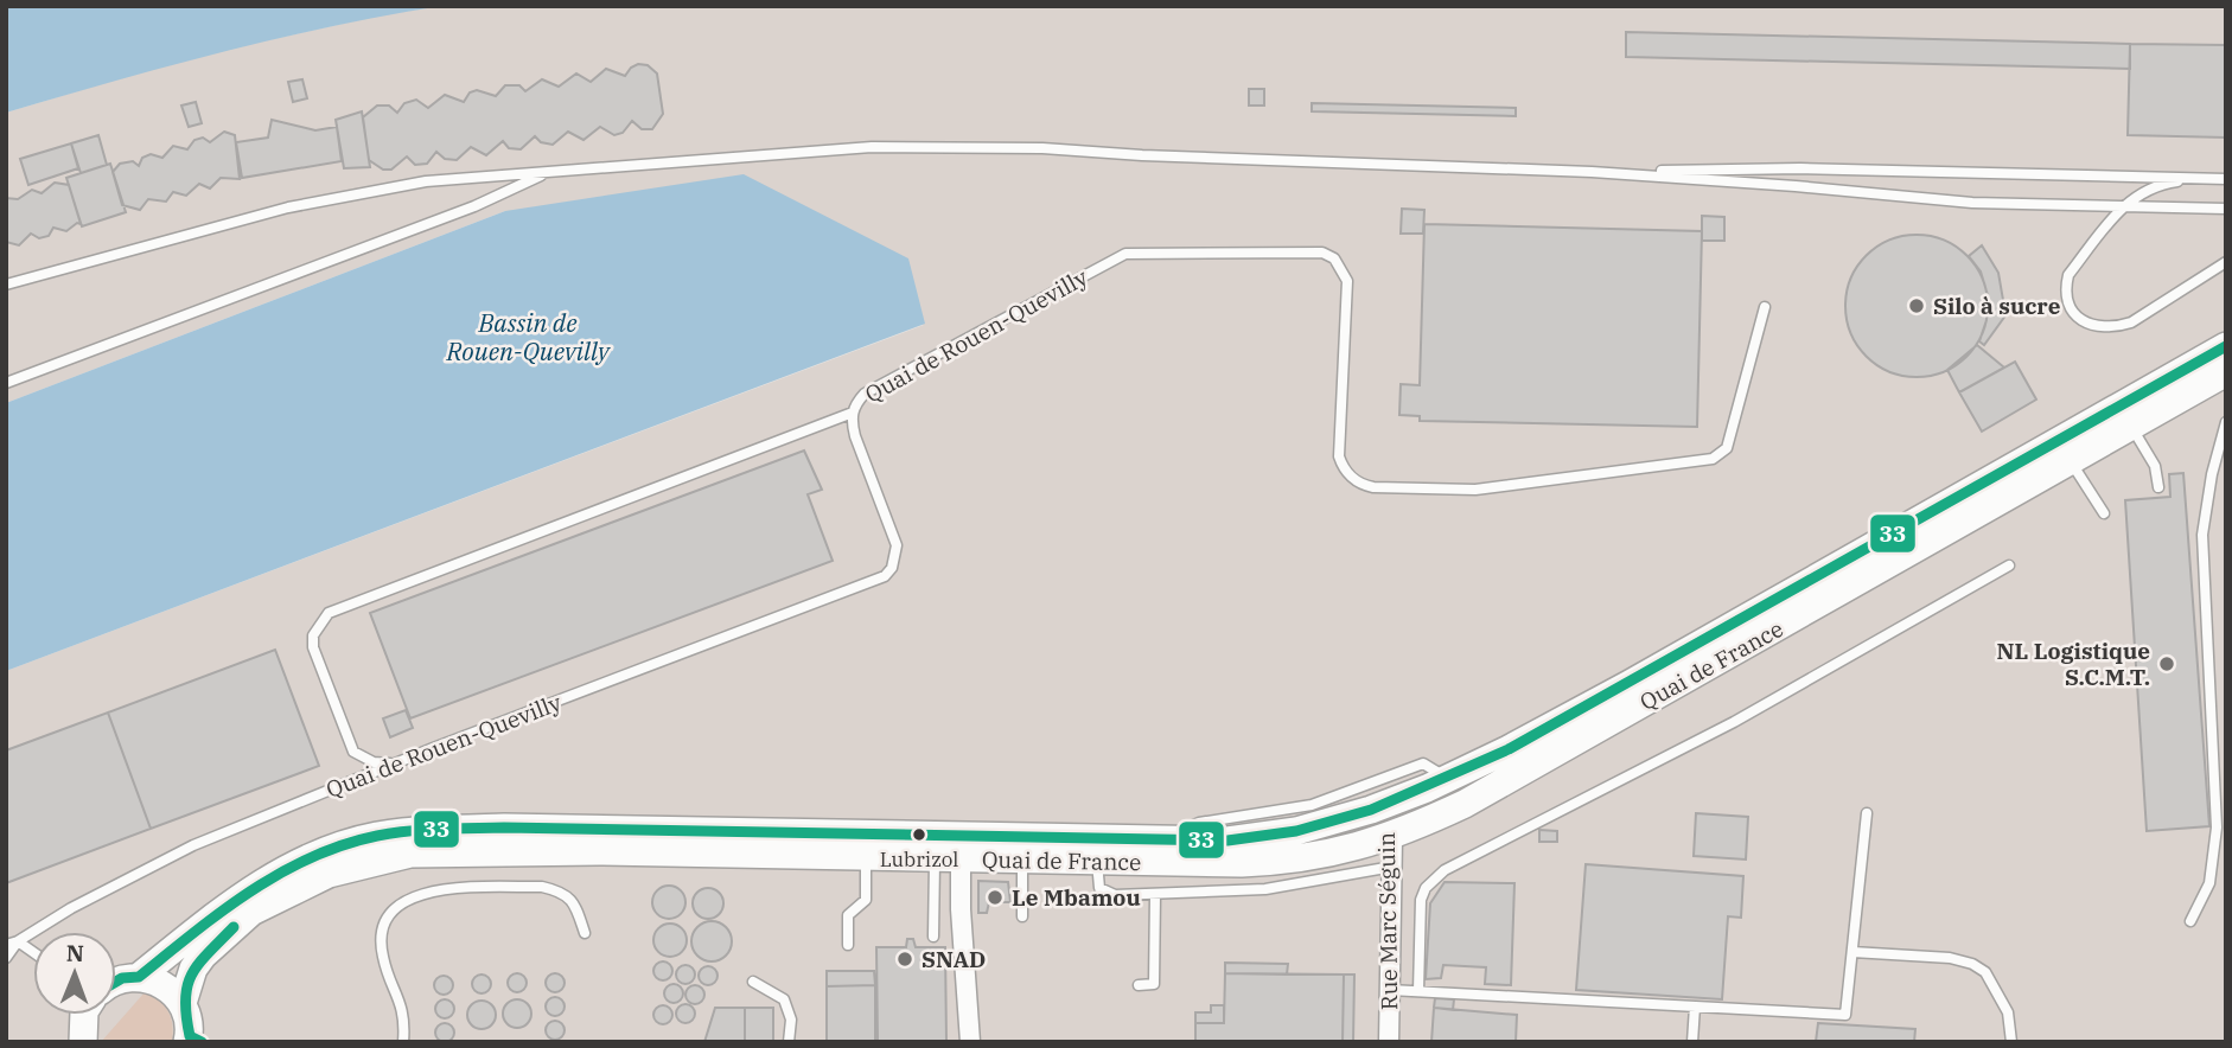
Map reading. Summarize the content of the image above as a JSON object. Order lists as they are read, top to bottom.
{
  "streets": {
    "main road": ["Quai de France", "Rue Marc Séguin"],
    "lane": ["Quai de Rouen-Quevilly"]
  },
  "crossings": [
    ["Quai de France", "Rue Marc Séguin"]
  ],
  "water": ["Bassin de Rouen-Quevilly"],
  "places": [
    "Silo à sucre",
    "NL Logistique S.C.M.T.",
    "Lubrizol",
    "Le Mbamou",
    "SNAD"
  ],
  "lines": ["transit line 33"],
  "north": "top"
}
